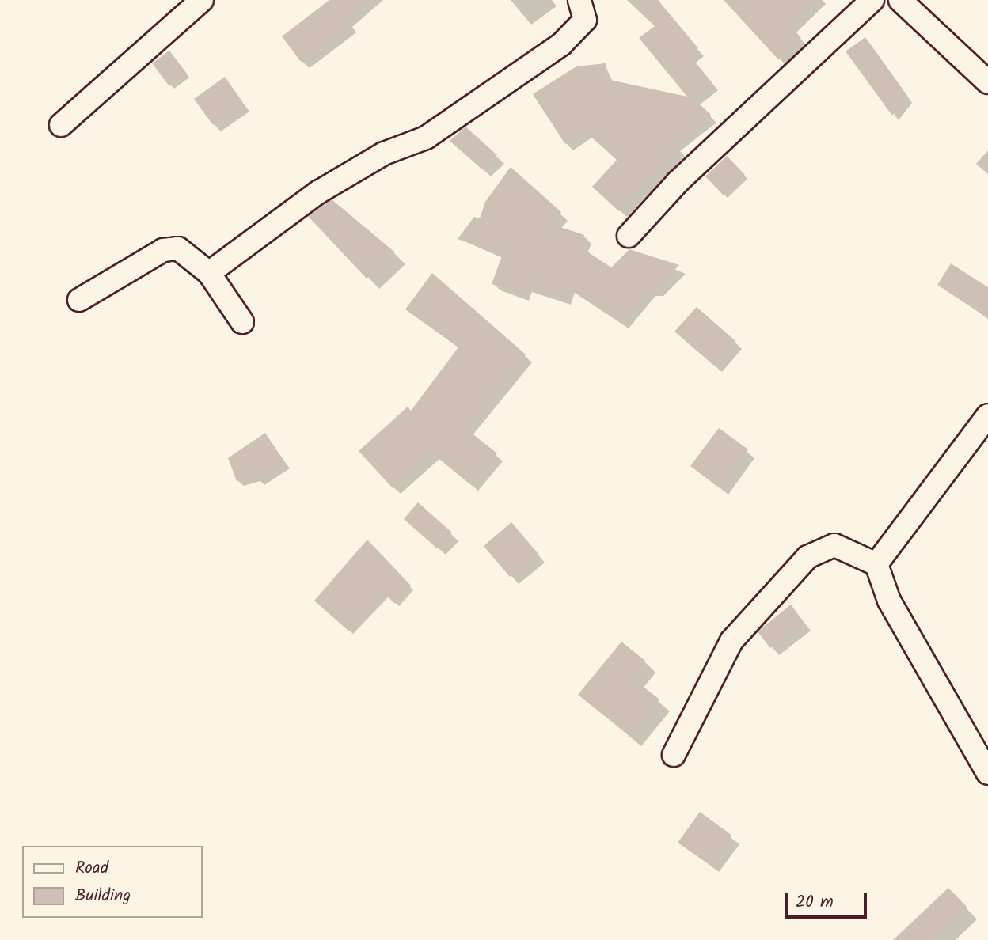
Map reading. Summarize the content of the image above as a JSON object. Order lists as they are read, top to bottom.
{
  "legend": ["Road", "Building"],
  "scale_bar": "20 m"
}
